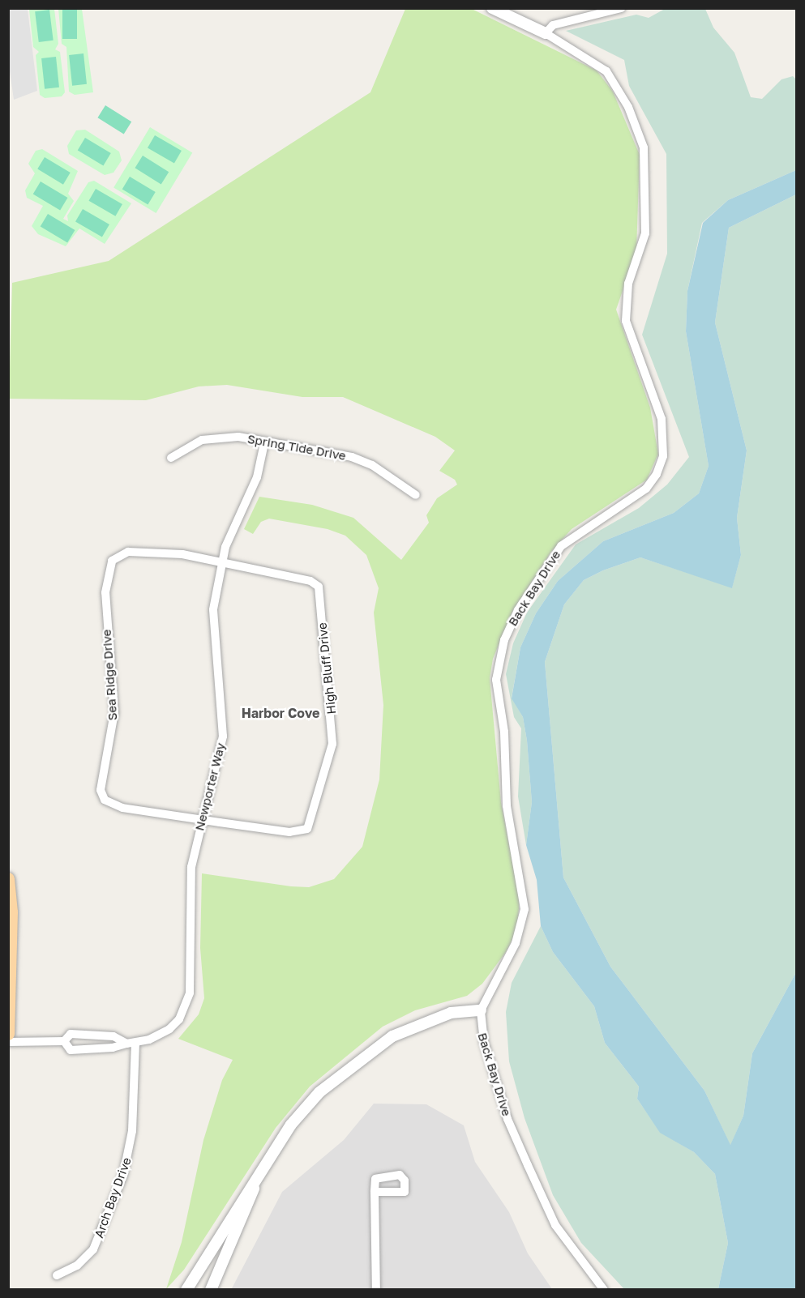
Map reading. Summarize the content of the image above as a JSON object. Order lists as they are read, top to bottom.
{
  "streets": {
    "street": [
      "Spring Tide Drive",
      "Back Bay Drive",
      "High Bluff Drive",
      "Sea Ridge Drive",
      "Newporter Way",
      "Arch Bay Drive"
    ]
  },
  "crossings": [
    ["Spring Tide Drive", "Newporter Way"],
    ["High Bluff Drive", "Sea Ridge Drive"],
    ["High Bluff Drive", "Newporter Way"],
    ["Sea Ridge Drive", "Newporter Way"],
    ["Newporter Way", "Arch Bay Drive"]
  ],
  "districts": ["Harbor Cove"]
}
